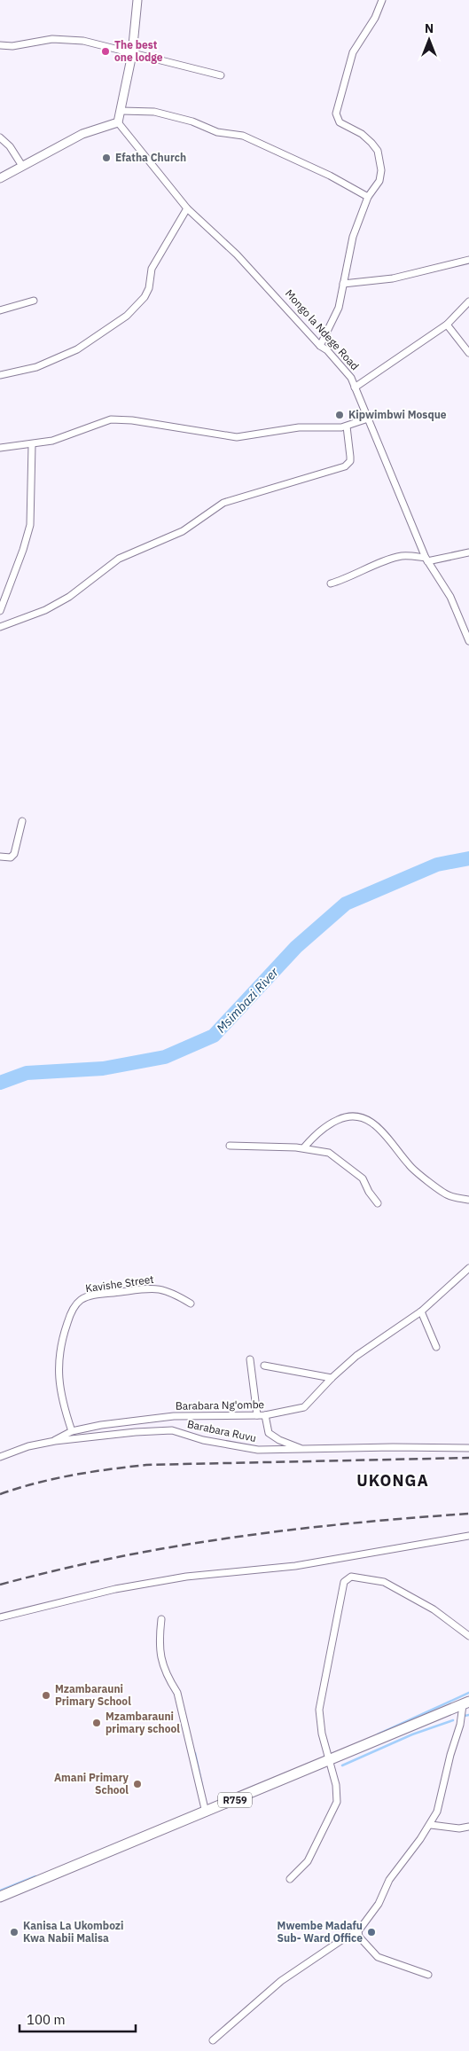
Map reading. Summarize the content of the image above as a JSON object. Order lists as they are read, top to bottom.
{
  "streets": {
    "main road": ["R759"],
    "street": [
      "Mongo la Ndege Road",
      "Kavishe Street",
      "Barabara Ng'ombe",
      "Barabara Ruvu"
    ]
  },
  "crossings": [
    ["Kavishe Street", "Barabara Ng'ombe"],
    ["Barabara Ng'ombe", "Barabara Ruvu"]
  ],
  "districts": ["UKONGA"],
  "water": ["Msimbazi River"],
  "places": [
    "The best one lodge",
    "Efatha Church",
    "Kipwimbwi Mosque",
    "Mzambarauni Primary School",
    "Mzambarauni primary school",
    "Amani Primary School",
    "Kanisa La Ukombozi Kwa Nabii Malisa",
    "Mwembe Madafu Sub- Ward Office"
  ],
  "scale_bar": "100 m",
  "north": "top"
}
